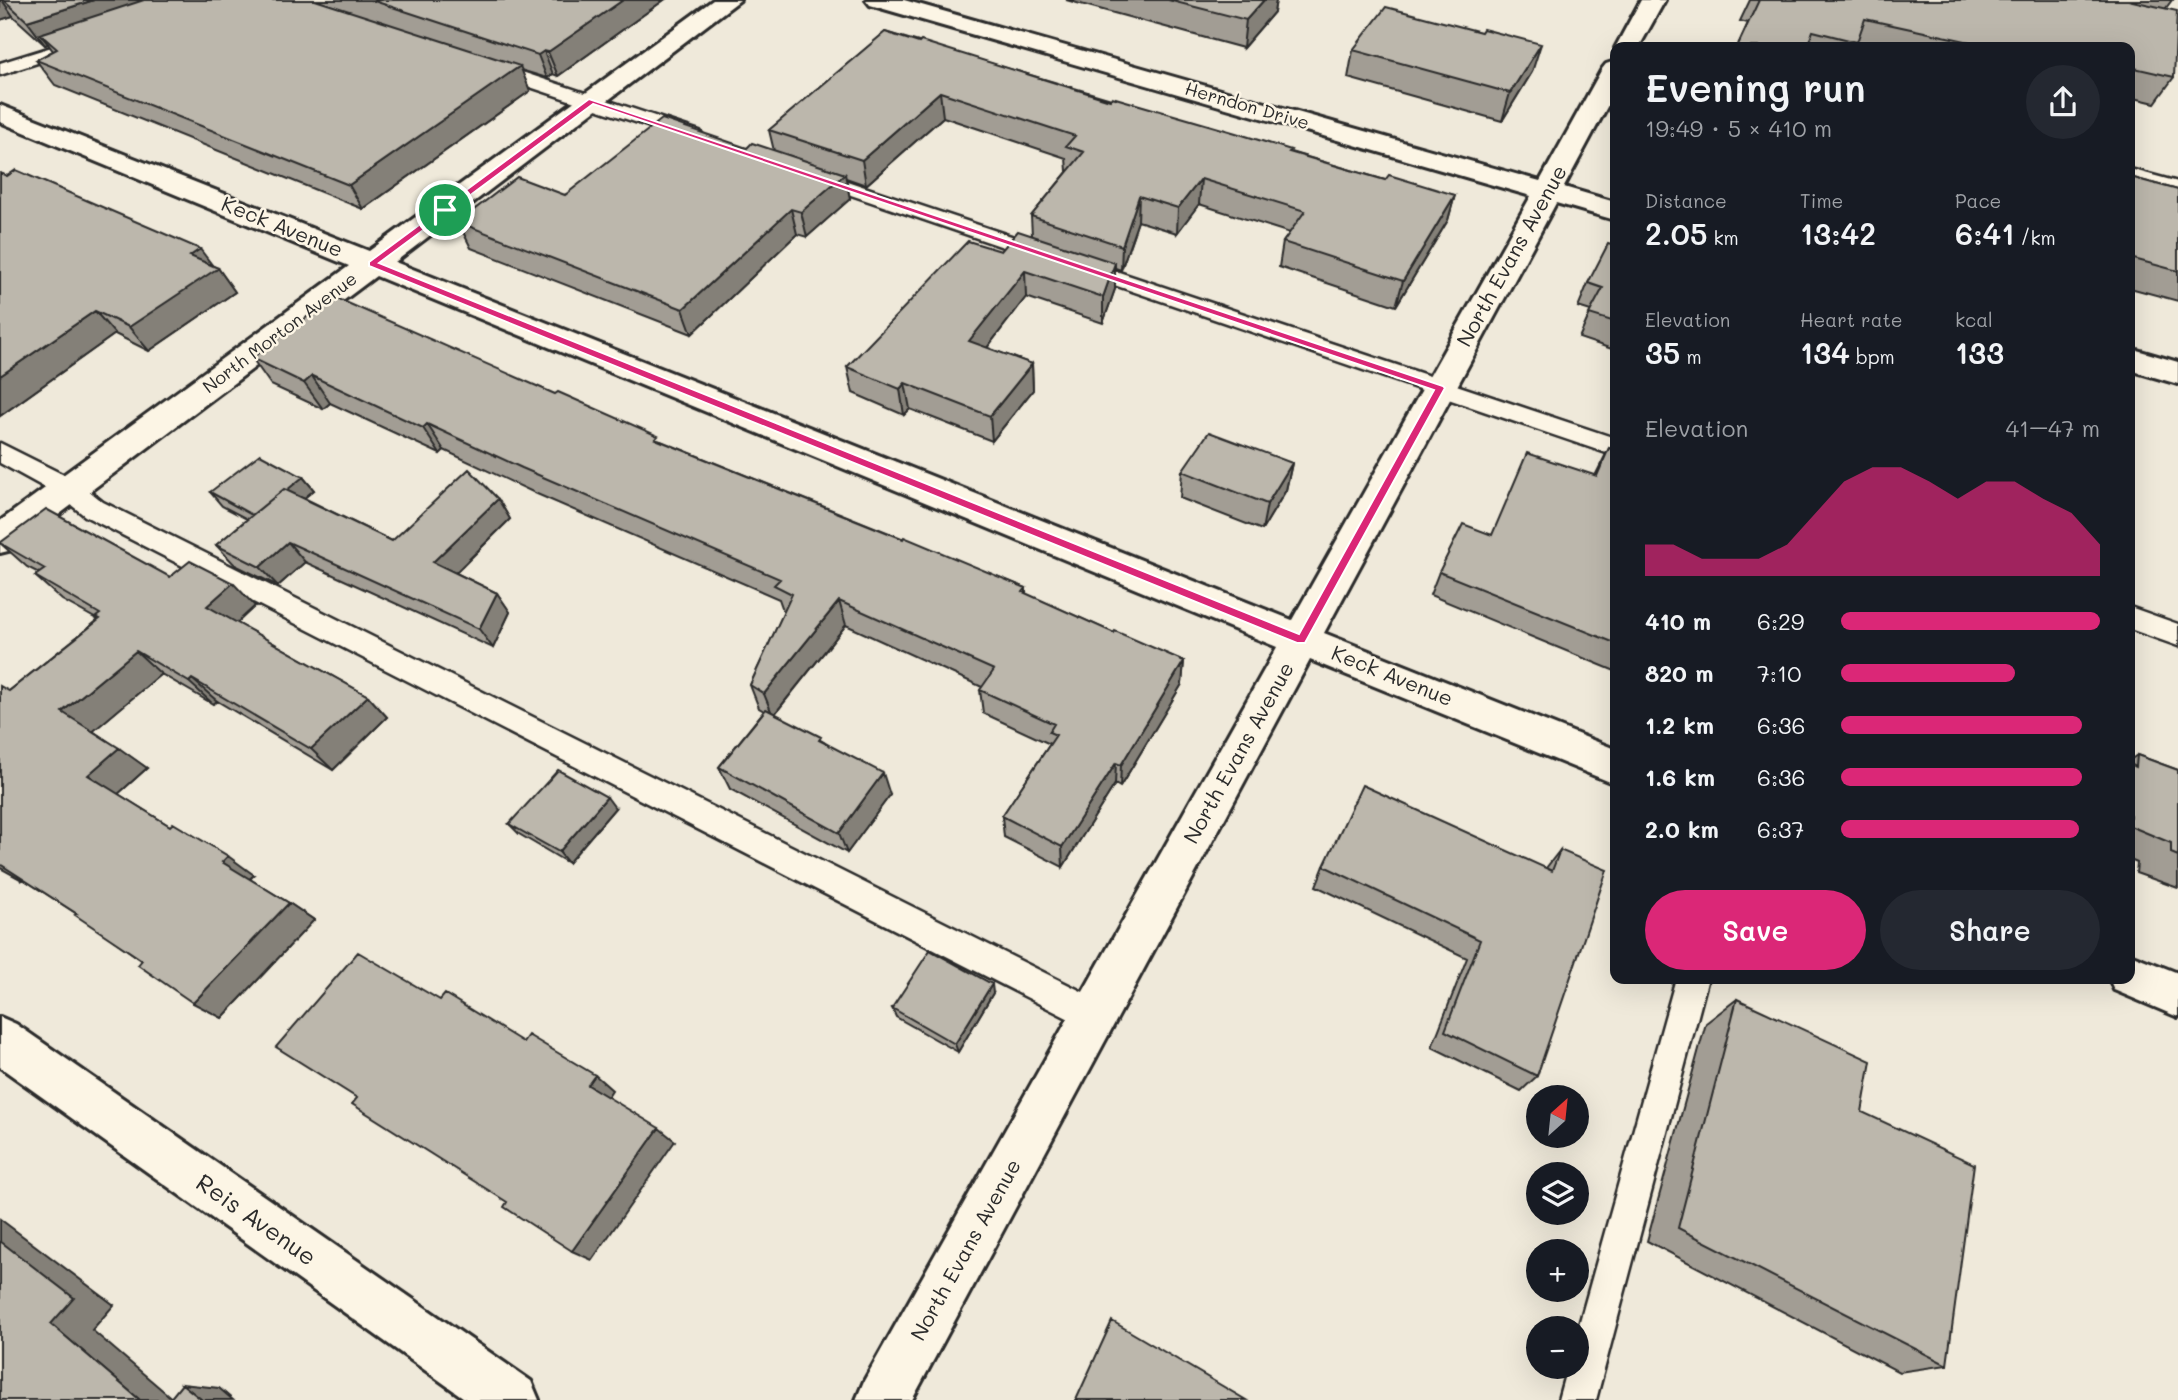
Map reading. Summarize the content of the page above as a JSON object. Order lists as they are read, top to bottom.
{
  "streets": {
    "street": [
      "Herndon Drive",
      "Keck Avenue",
      "North Evans Avenue",
      "North Morton Avenue",
      "Reis Avenue"
    ]
  },
  "crossings": [
    ["Herndon Drive", "North Evans Avenue"],
    ["Keck Avenue", "North Evans Avenue"],
    ["Keck Avenue", "North Morton Avenue"]
  ],
  "north": "top right",
  "page": {
    "heading": ["Evening run", "19:49 · 5 × 410 m"],
    "stats": [
      ["Distance", "2.05 km"],
      ["Time", "13:42"],
      ["Pace", "6:41 /km"],
      ["Elevation", "35 m"],
      ["Heart rate", "134 bpm"],
      ["kcal", "133"]
    ],
    "chart": ["Elevation", "41–47 m"],
    "list": [
      {
        "name": "410 m",
        "note": "6:29"
      },
      {
        "name": "820 m",
        "note": "7:10"
      },
      {
        "name": "1.2 km",
        "note": "6:36"
      },
      {
        "name": "1.6 km",
        "note": "6:36"
      },
      {
        "name": "2.0 km",
        "note": "6:37"
      }
    ],
    "buttons": ["Save", "Share"],
    "map_buttons": ["+", "−"]
  }
}
